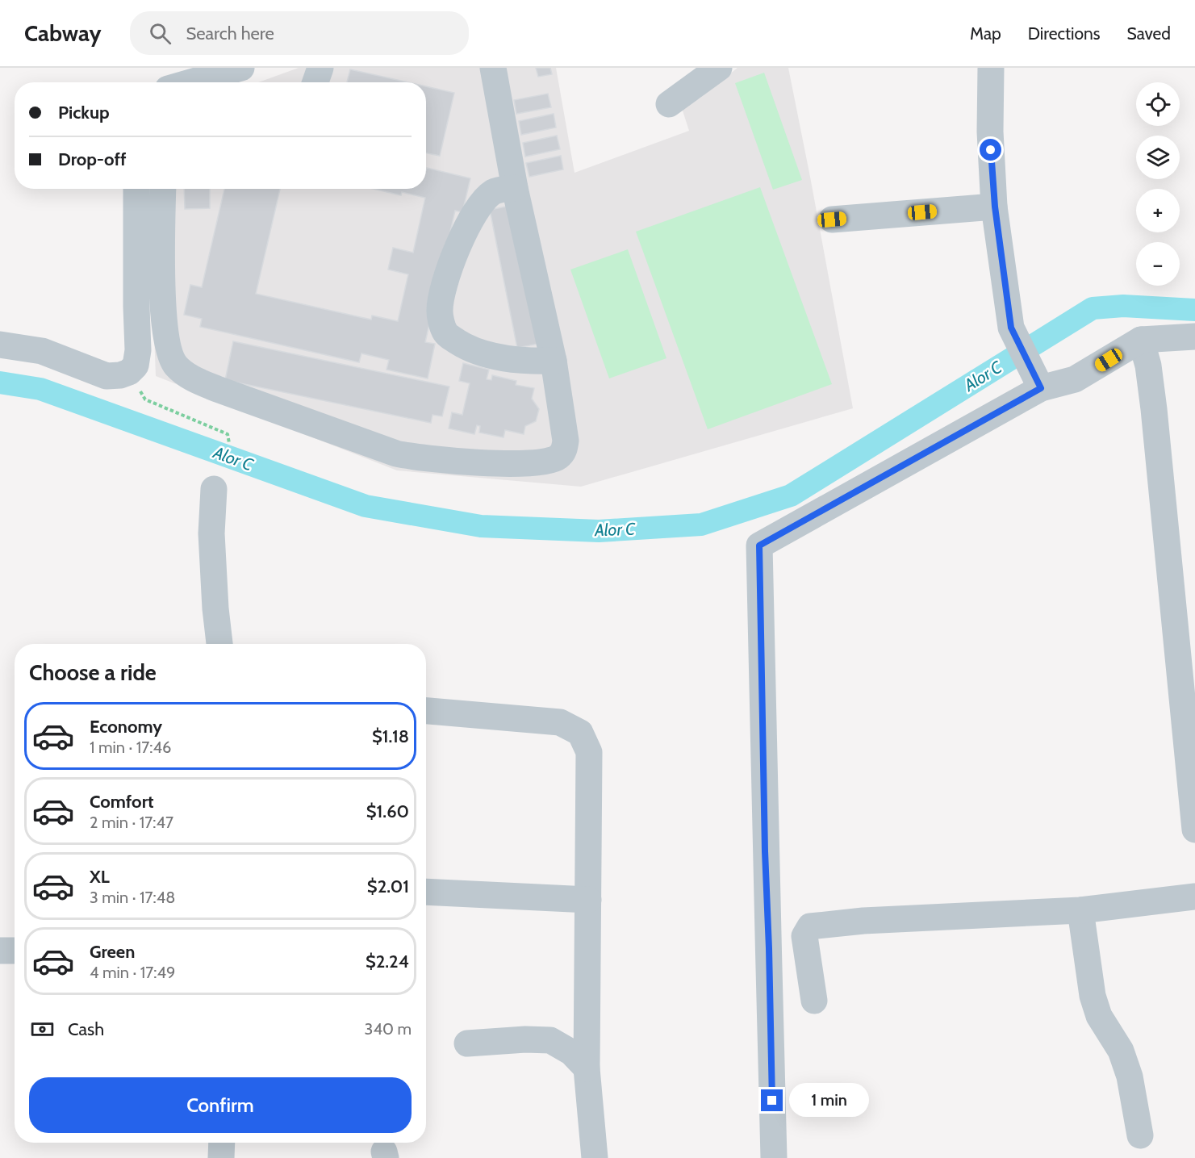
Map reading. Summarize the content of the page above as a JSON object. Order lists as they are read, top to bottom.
{
  "water": ["Alor C"],
  "page": {
    "header": "Cabway",
    "search": "Search here",
    "nav": ["Map", "Directions", "Saved"],
    "map_buttons": ["+", "−"],
    "banner": ["Pickup", "Drop-off"],
    "heading": "Choose a ride",
    "list": [
      {
        "name": "Economy",
        "note": "1 min · 17:46",
        "value": "$1.18"
      },
      {
        "name": "Comfort",
        "note": "2 min · 17:47",
        "value": "$1.60"
      },
      {
        "name": "XL",
        "note": "3 min · 17:48",
        "value": "$2.01"
      },
      {
        "name": "Green",
        "note": "4 min · 17:49",
        "value": "$2.24"
      }
    ],
    "pay": ["Cash", "340 m"],
    "buttons": "Confirm",
    "bubble": "1 min"
  }
}
